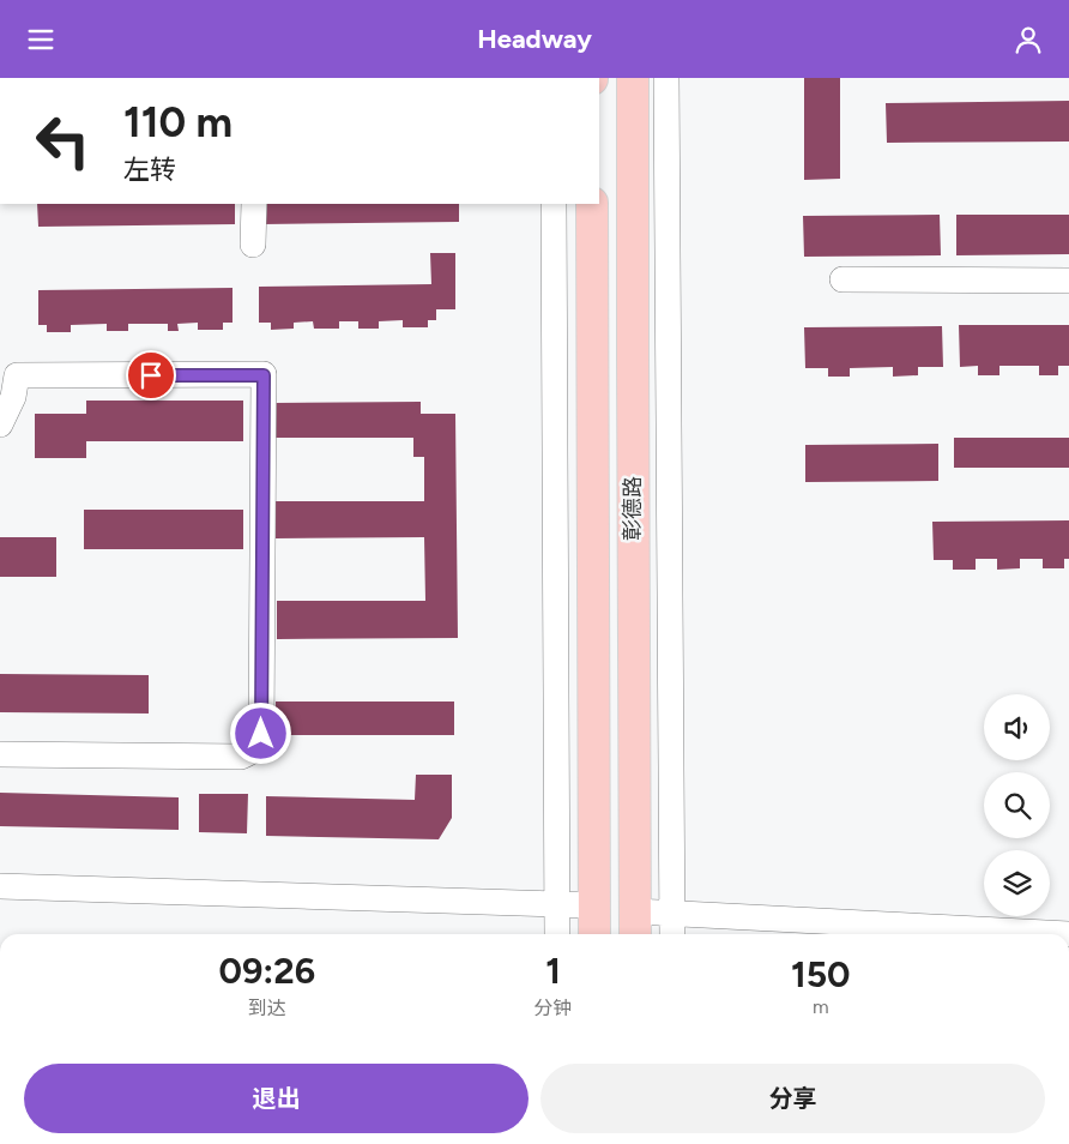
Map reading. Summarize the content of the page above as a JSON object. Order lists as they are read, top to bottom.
{
  "streets": {
    "main road": ["彰德路"]
  },
  "page": {
    "header": "Headway",
    "turn": ["110 m", "左转"],
    "eta": [
      "09:26",
      "到达",
      "1",
      "分钟",
      "150",
      "m"
    ],
    "buttons": ["退出", "分享"]
  }
}
